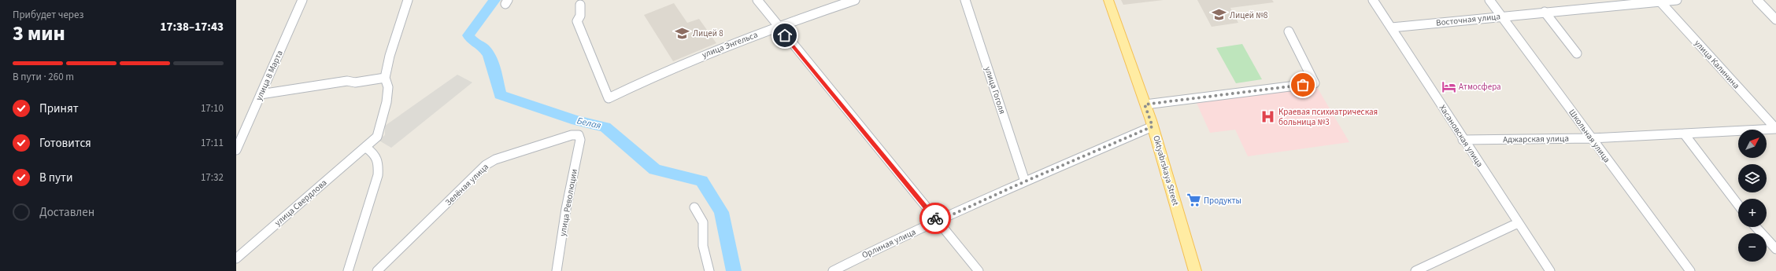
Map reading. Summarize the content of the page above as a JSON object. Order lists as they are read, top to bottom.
{
  "streets": {
    "main road": ["Oktyabrskaya Street"],
    "street": [
      "Восточная улица",
      "улица Энгельса",
      "улица Калинина",
      "улица 8 Марта",
      "улица Гоголя",
      "Хасановская улица",
      "Школьная улица",
      "Аджарская улица",
      "Зелёная улица",
      "улица Свердлова",
      "улица Революции",
      "Орлиная улица"
    ]
  },
  "crossings": [
    ["Восточная улица", "улица Калинина"],
    ["Восточная улица", "Хасановская улица"],
    ["Восточная улица", "Школьная улица"],
    ["улица Калинина", "Аджарская улица"],
    ["улица Гоголя", "Орлиная улица"],
    ["Хасановская улица", "Аджарская улица"],
    ["Школьная улица", "Аджарская улица"],
    ["Oktyabrskaya Street", "Орлиная улица"],
    ["Зелёная улица", "улица Революции"]
  ],
  "water": ["Белая"],
  "places": {
    "school or university": ["Лицей №8", "Лицей 8"],
    "hotel": ["Атмосфера"],
    "hospital": ["Краевая психиатрическая больница №3"],
    "supermarket": ["Продукты"]
  },
  "north": "top right",
  "page": {
    "heading": ["3 мин", "Прибудет через", "17:38–17:43"],
    "bar": "В пути · 260 m",
    "list": [
      ["Принят", "17:10"],
      ["Готовится", "17:11"],
      ["В пути", "17:32"],
      "Доставлен"
    ],
    "map_buttons": ["+", "−"]
  }
}
